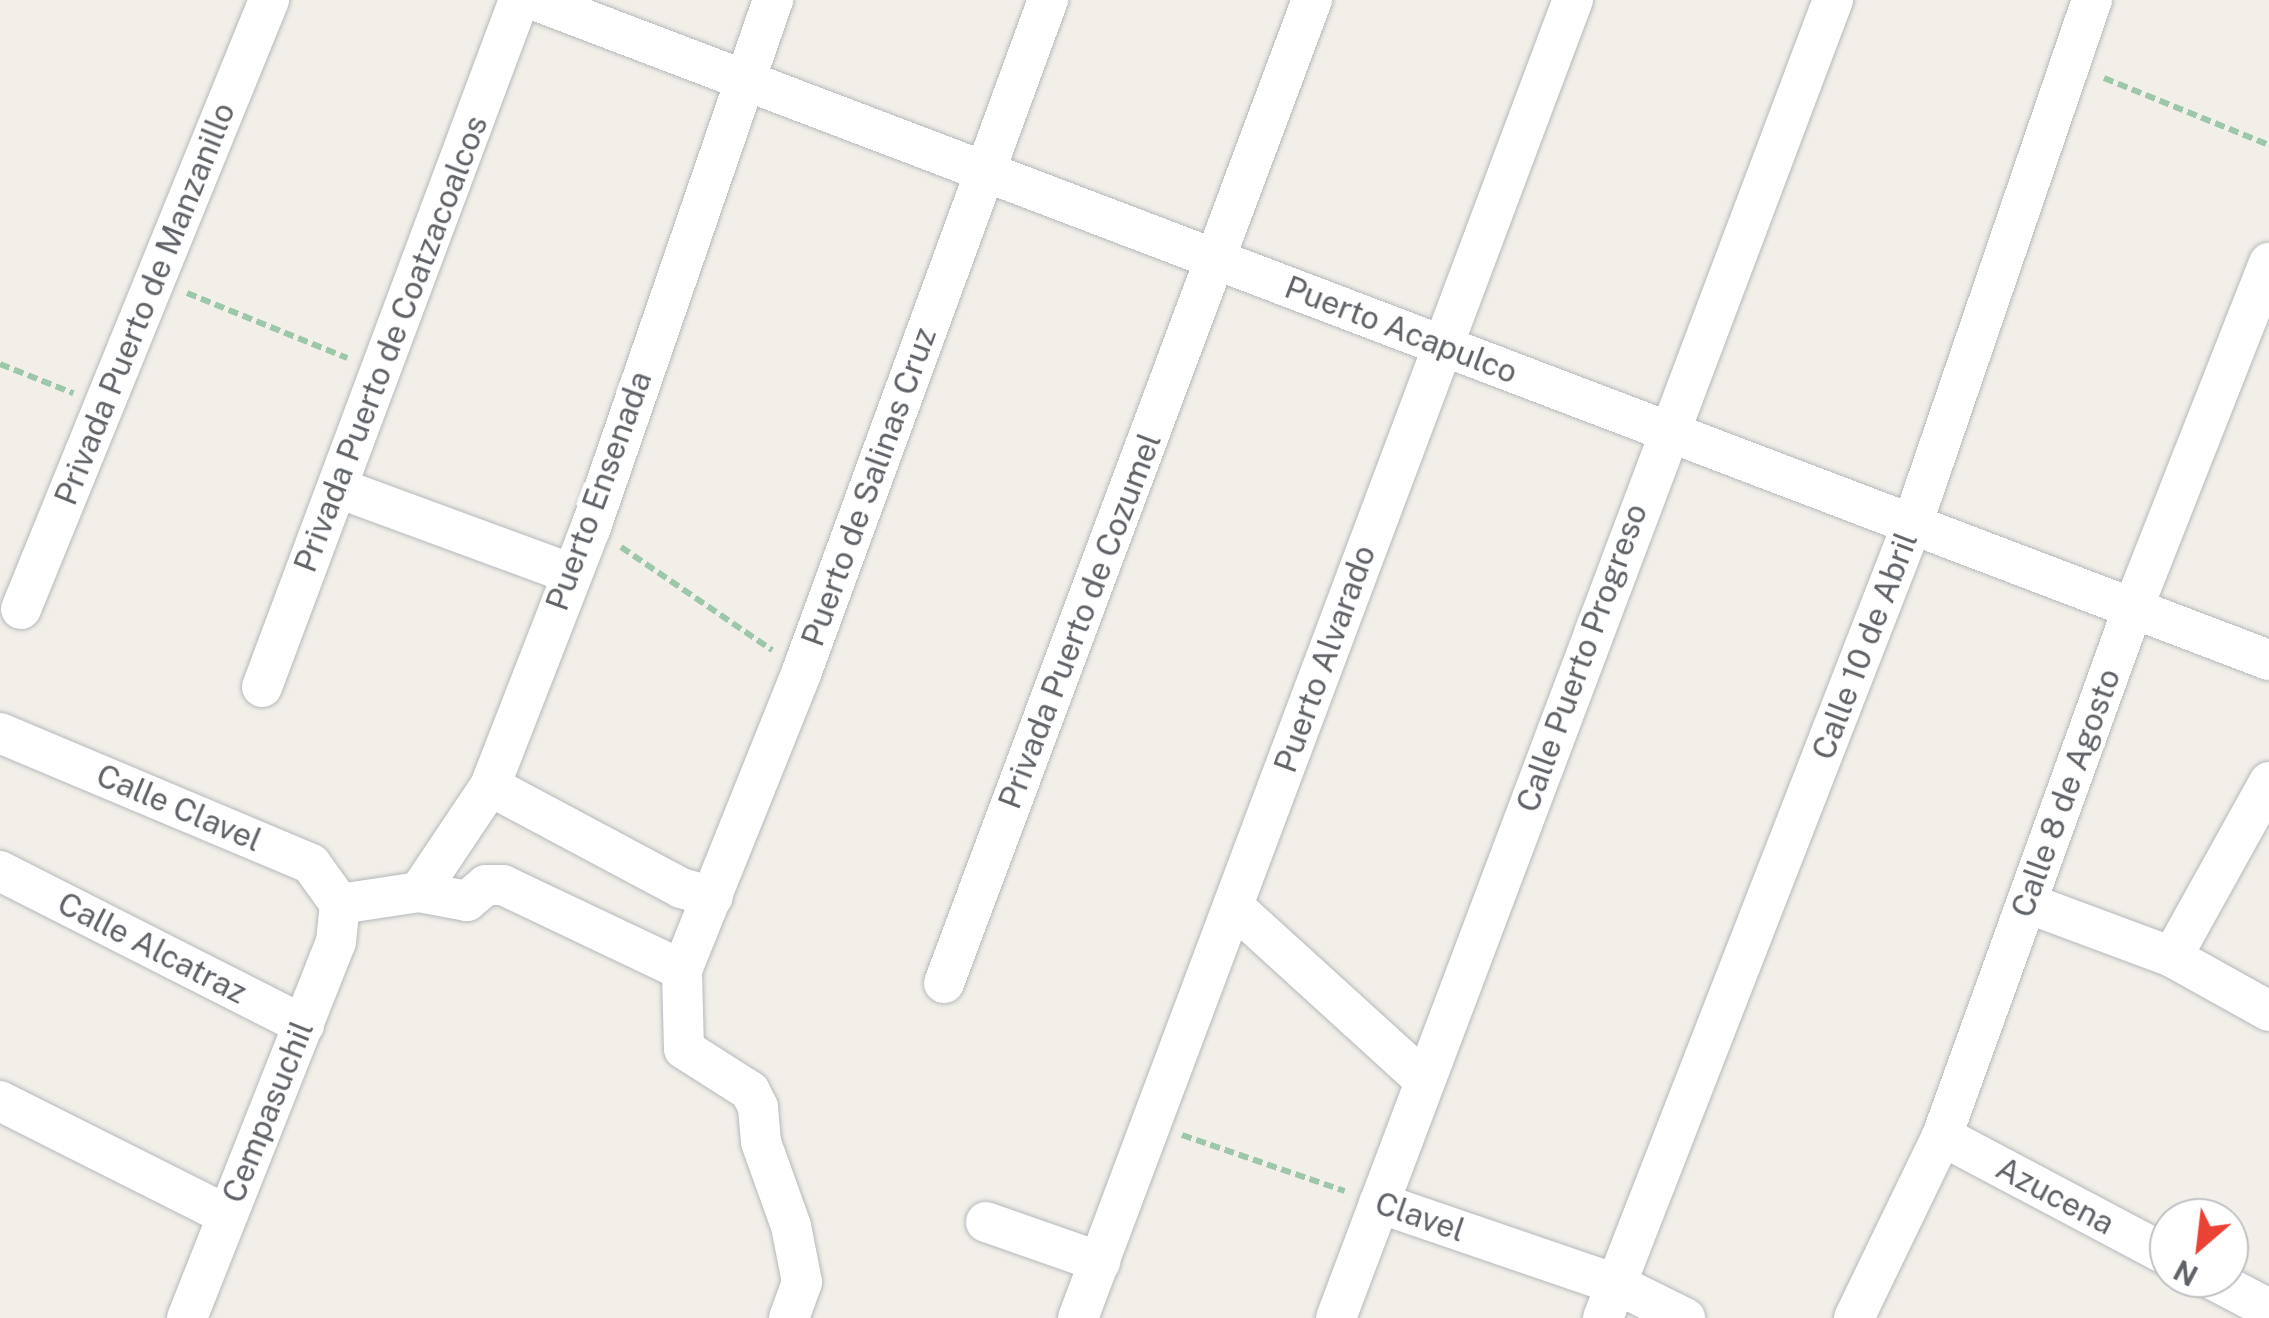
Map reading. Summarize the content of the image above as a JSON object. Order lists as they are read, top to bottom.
{
  "streets": {
    "street": [
      "Privada Puerto de Manzanillo",
      "Puerto Acapulco",
      "Privada Puerto de Coatzacoalcos",
      "Puerto de Salinas Cruz",
      "Puerto Ensenada",
      "Privada Puerto de Cozumel",
      "Calle 10 de Abril",
      "Calle Puerto Progreso",
      "Puerto Alvarado",
      "Calle 8 de Agosto",
      "Calle Clavel",
      "Calle Alcatraz",
      "Cempasuchil",
      "Azucena",
      "Clavel"
    ]
  },
  "crossings": [
    ["Puerto Acapulco", "Puerto de Salinas Cruz"],
    ["Puerto Acapulco", "Puerto Ensenada"],
    ["Puerto Acapulco", "Privada Puerto de Cozumel"],
    ["Puerto Acapulco", "Calle 10 de Abril"],
    ["Puerto Acapulco", "Calle Puerto Progreso"],
    ["Puerto Acapulco", "Puerto Alvarado"],
    ["Puerto Acapulco", "Calle 8 de Agosto"],
    ["Calle 10 de Abril", "Clavel"],
    ["Calle Puerto Progreso", "Clavel"],
    ["Puerto Alvarado", "Clavel"],
    ["Calle 8 de Agosto", "Azucena"],
    ["Calle Clavel", "Cempasuchil"],
    ["Calle Alcatraz", "Cempasuchil"]
  ],
  "north": "bottom left"
}
